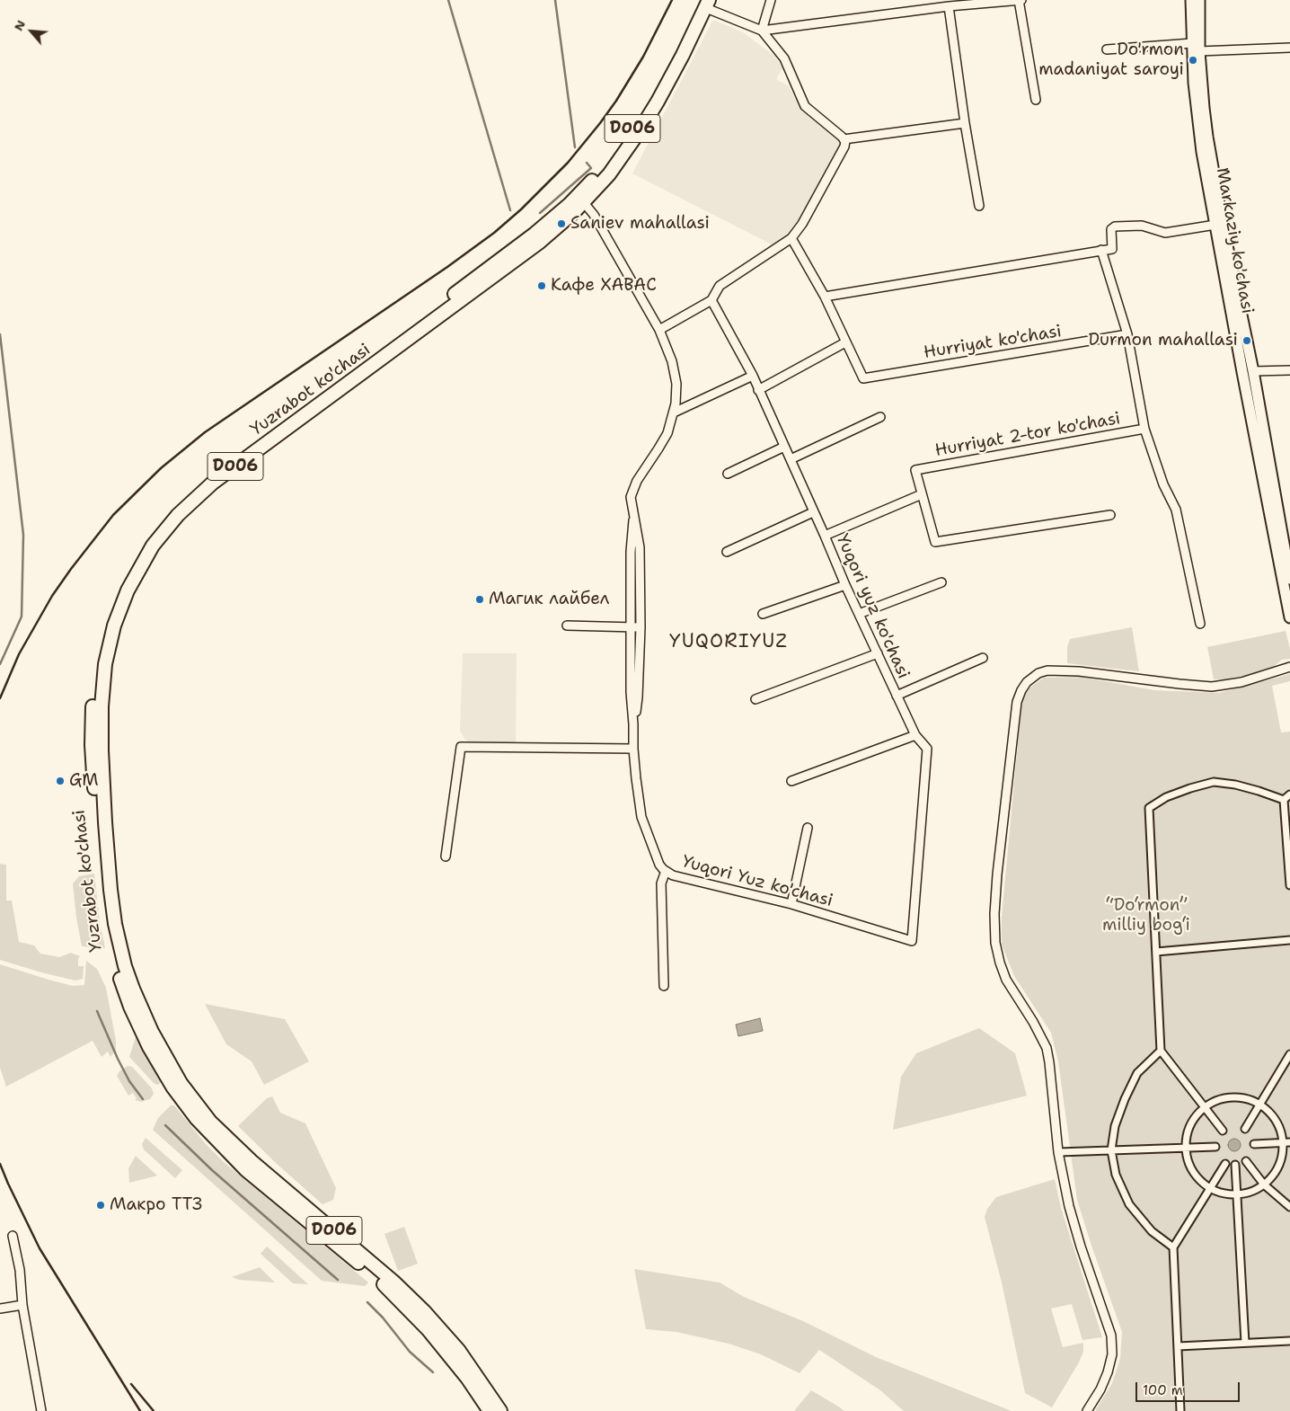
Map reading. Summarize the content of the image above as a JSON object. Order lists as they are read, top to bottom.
{
  "streets": {
    "main road": ["D006", "Yuzrabot ko'chasi"],
    "street": [
      "Markaziy ko'chasi",
      "Hurriyat ko'chasi",
      "Hurriyat 2-tor ko'chasi",
      "Yuqori yuz ko'chasi",
      "Yuqori Yuz ko'chasi"
    ]
  },
  "crossings": [
    ["Yuzrabot ko'chasi", "Yuqori Yuz ko'chasi"],
    ["Yuqori yuz ko'chasi", "Yuqori Yuz ko'chasi"]
  ],
  "districts": ["YUQORIYUZ"],
  "parks": ["“Do‘rmon” milliy bog‘i"],
  "places": [
    "Do'rmon madaniyat saroyi",
    "Saniev mahallasi",
    "Кафе ХАВАС",
    "Durmon mahallasi",
    "Магик лайбел",
    "GM",
    "Макро ТТЗ"
  ],
  "scale_bar": "100 m",
  "north": "top left"
}
